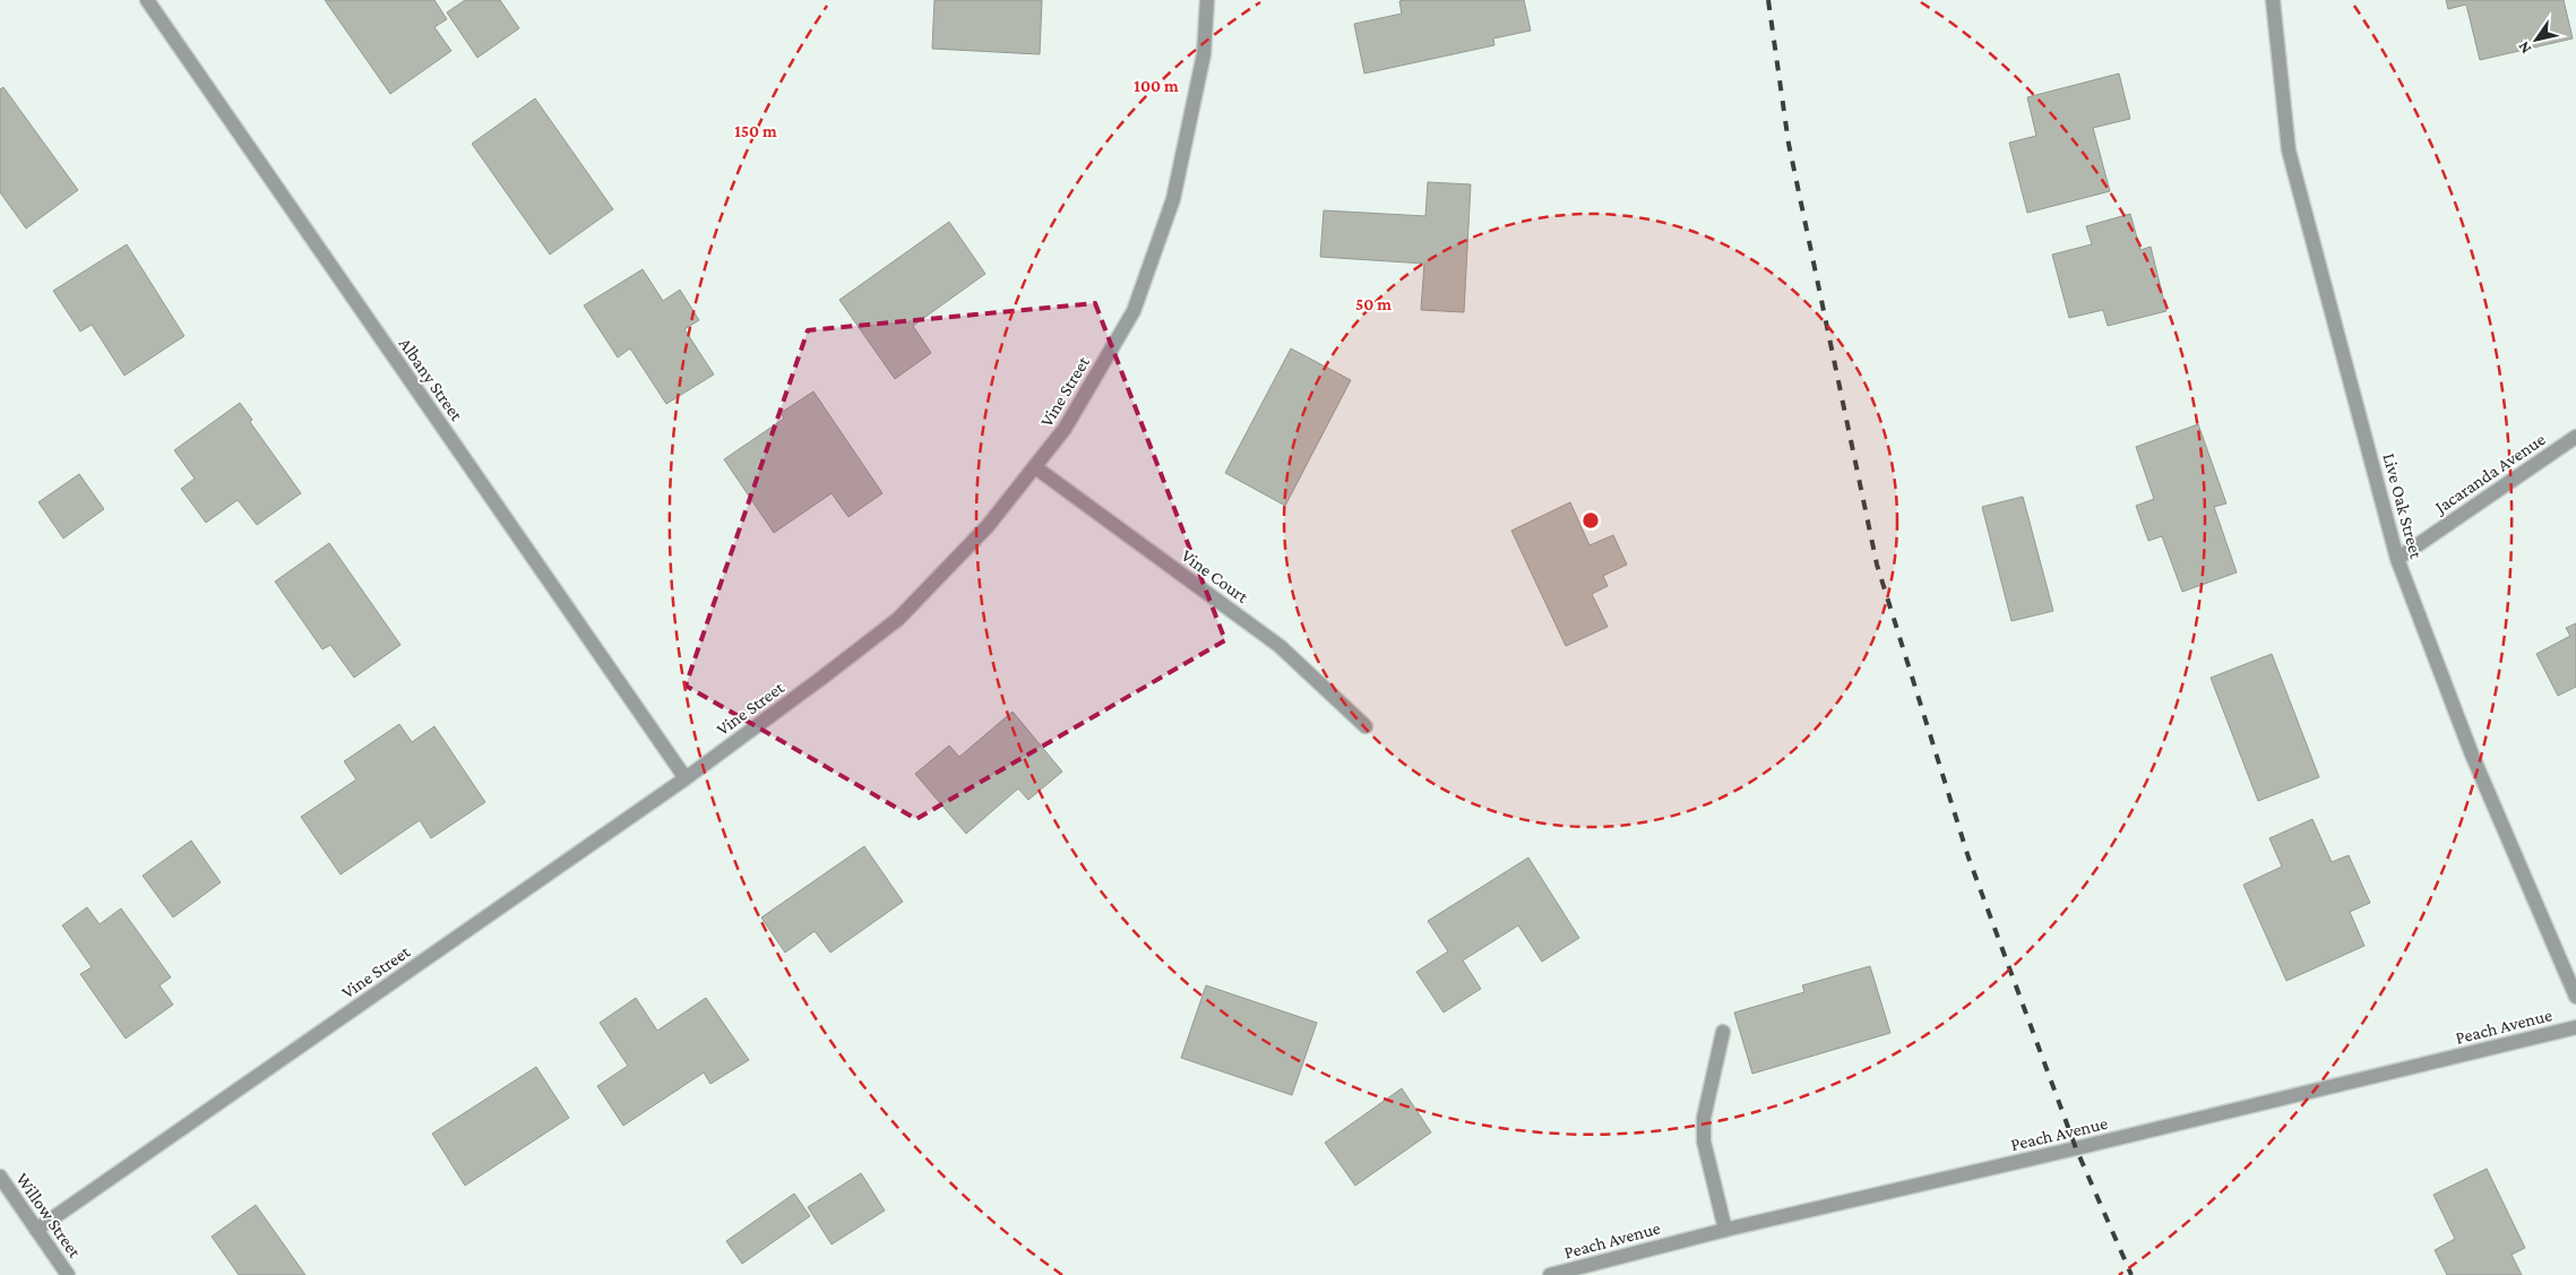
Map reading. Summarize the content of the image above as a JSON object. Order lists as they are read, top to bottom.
{
  "streets": {
    "street": [
      "Albany Street",
      "Vine Street",
      "Jacaranda Avenue",
      "Live Oak Street",
      "Vine Court",
      "Peach Avenue",
      "Willow Street"
    ]
  },
  "crossings": [
    ["Albany Street", "Vine Street"],
    ["Vine Street", "Vine Court"],
    ["Vine Street", "Willow Street"],
    ["Jacaranda Avenue", "Live Oak Street"]
  ],
  "north": "bottom left",
  "rings": ["100 m", "150 m", "50 m"]
}
